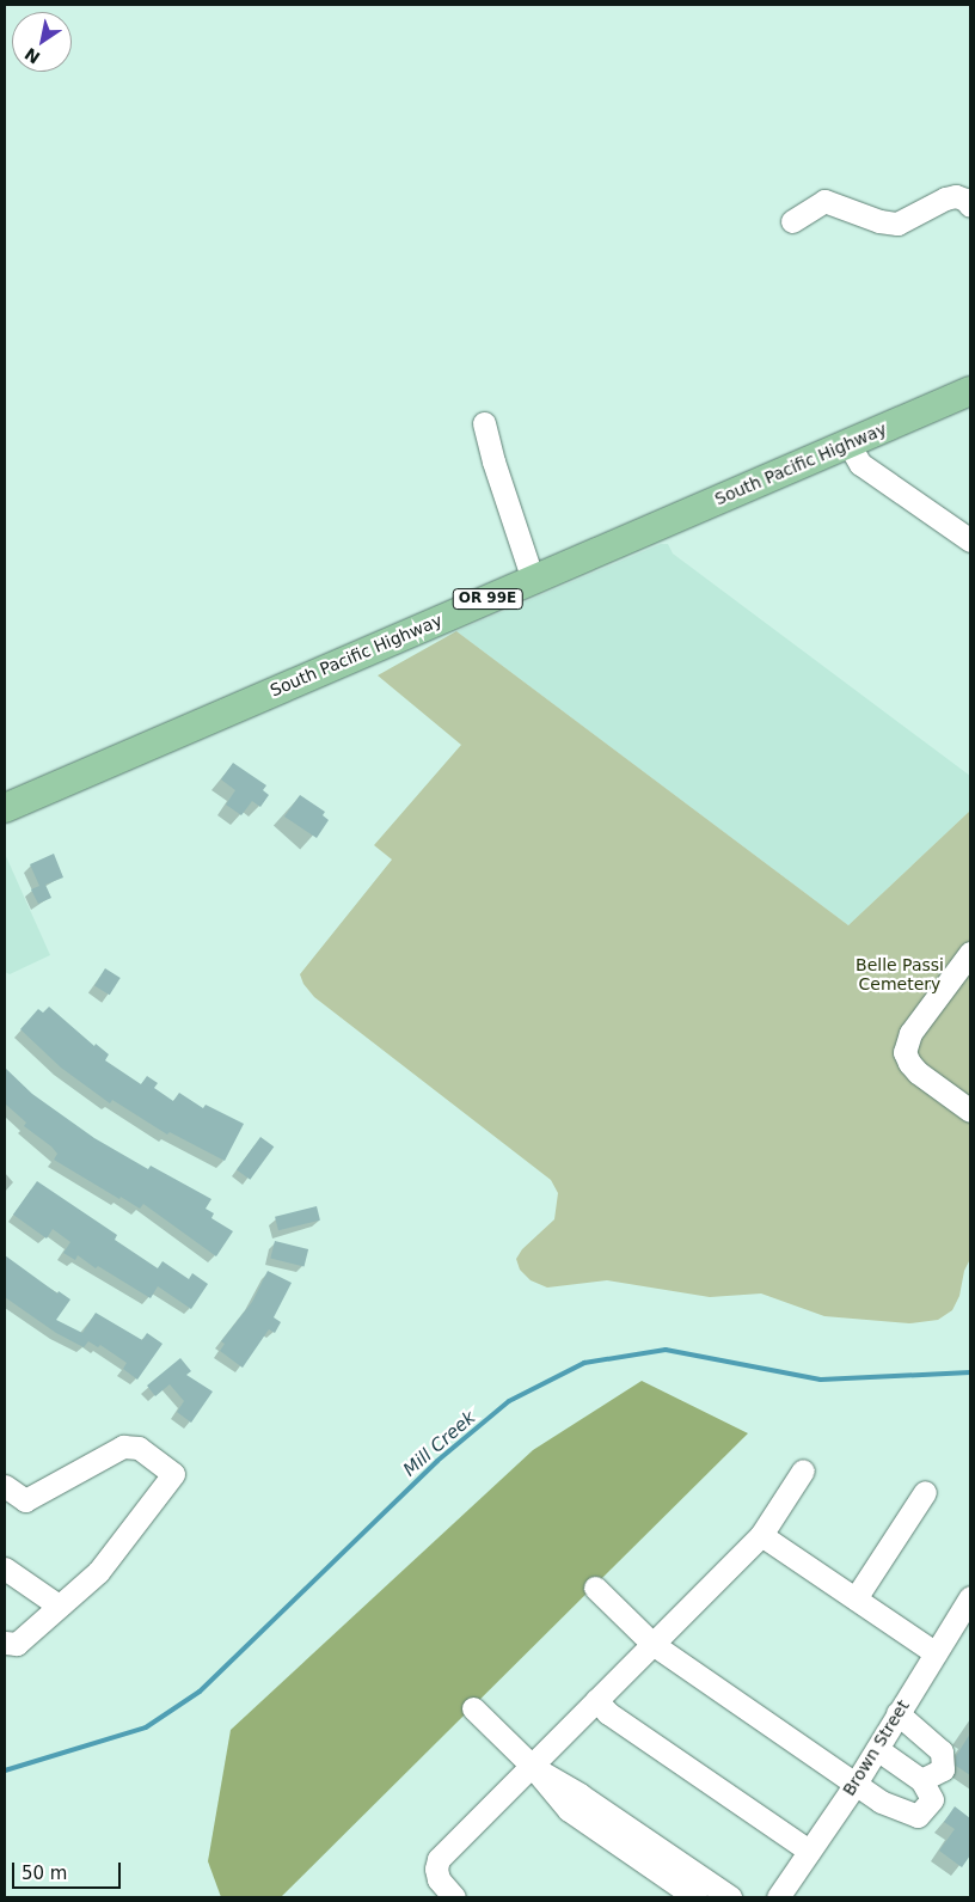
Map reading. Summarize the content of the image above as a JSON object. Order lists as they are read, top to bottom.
{
  "streets": {
    "main road": ["South Pacific Highway", "OR 99E"],
    "street": ["Brown Street"]
  },
  "water": ["Mill Creek"],
  "parks": ["Belle Passi Cemetery"],
  "scale_bar": "50 m",
  "north": "bottom left"
}
